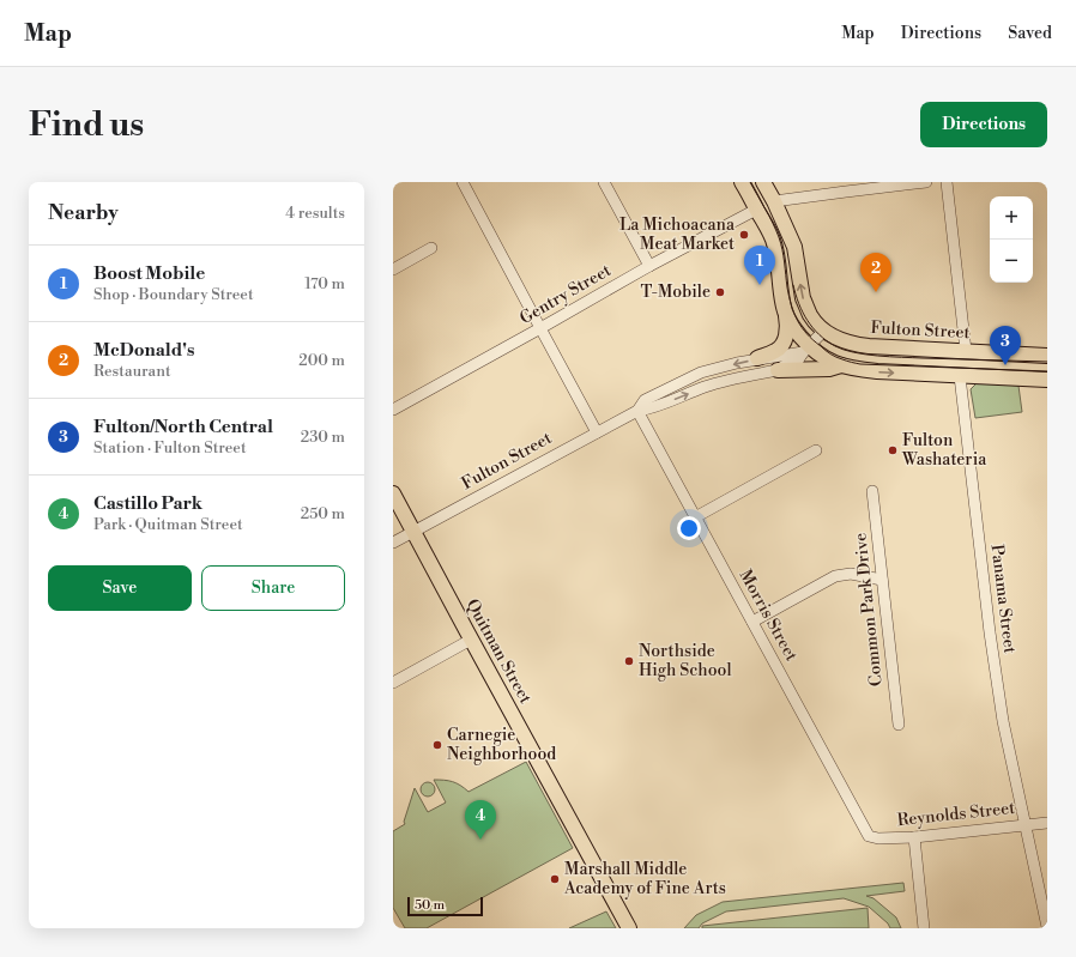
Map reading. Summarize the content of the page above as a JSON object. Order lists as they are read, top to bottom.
{
  "streets": {
    "main road": ["Fulton Street", "Quitman Street"],
    "street": [
      "Gentry Street",
      "Panama Street",
      "Common Park Drive",
      "Morris Street",
      "Reynolds Street"
    ]
  },
  "crossings": [
    ["Fulton Street", "Morris Street"],
    ["Fulton Street", "Quitman Street"],
    ["Panama Street", "Reynolds Street"],
    ["Morris Street", "Reynolds Street"]
  ],
  "places": [
    "La Michoacana Meat Market",
    "T-Mobile",
    "Fulton Washateria",
    "Northside High School",
    "Carnegie Neighborhood",
    "Marshall Middle Academy of Fine Arts"
  ],
  "scale_bar": "50 m",
  "page": {
    "header": "Map",
    "nav": ["Map", "Directions", "Saved"],
    "buttons": [
      "Directions",
      ["Save", "Share"]
    ],
    "title": "Find us",
    "heading": ["Nearby", "4 results"],
    "map_buttons": ["+", "−"],
    "list": [
      {
        "mark": "1",
        "name": "Boost Mobile",
        "note": "Shop · Boundary Street",
        "value": "170 m"
      },
      {
        "mark": "2",
        "name": "McDonald's",
        "note": "Restaurant",
        "value": "200 m"
      },
      {
        "mark": "3",
        "name": "Fulton/North Central",
        "note": "Station · Fulton Street",
        "value": "230 m"
      },
      {
        "mark": "4",
        "name": "Castillo Park",
        "note": "Park · Quitman Street",
        "value": "250 m"
      }
    ],
    "pins": [
      "1",
      "2",
      "3",
      "4"
    ],
    "scale": "50 m"
  }
}
